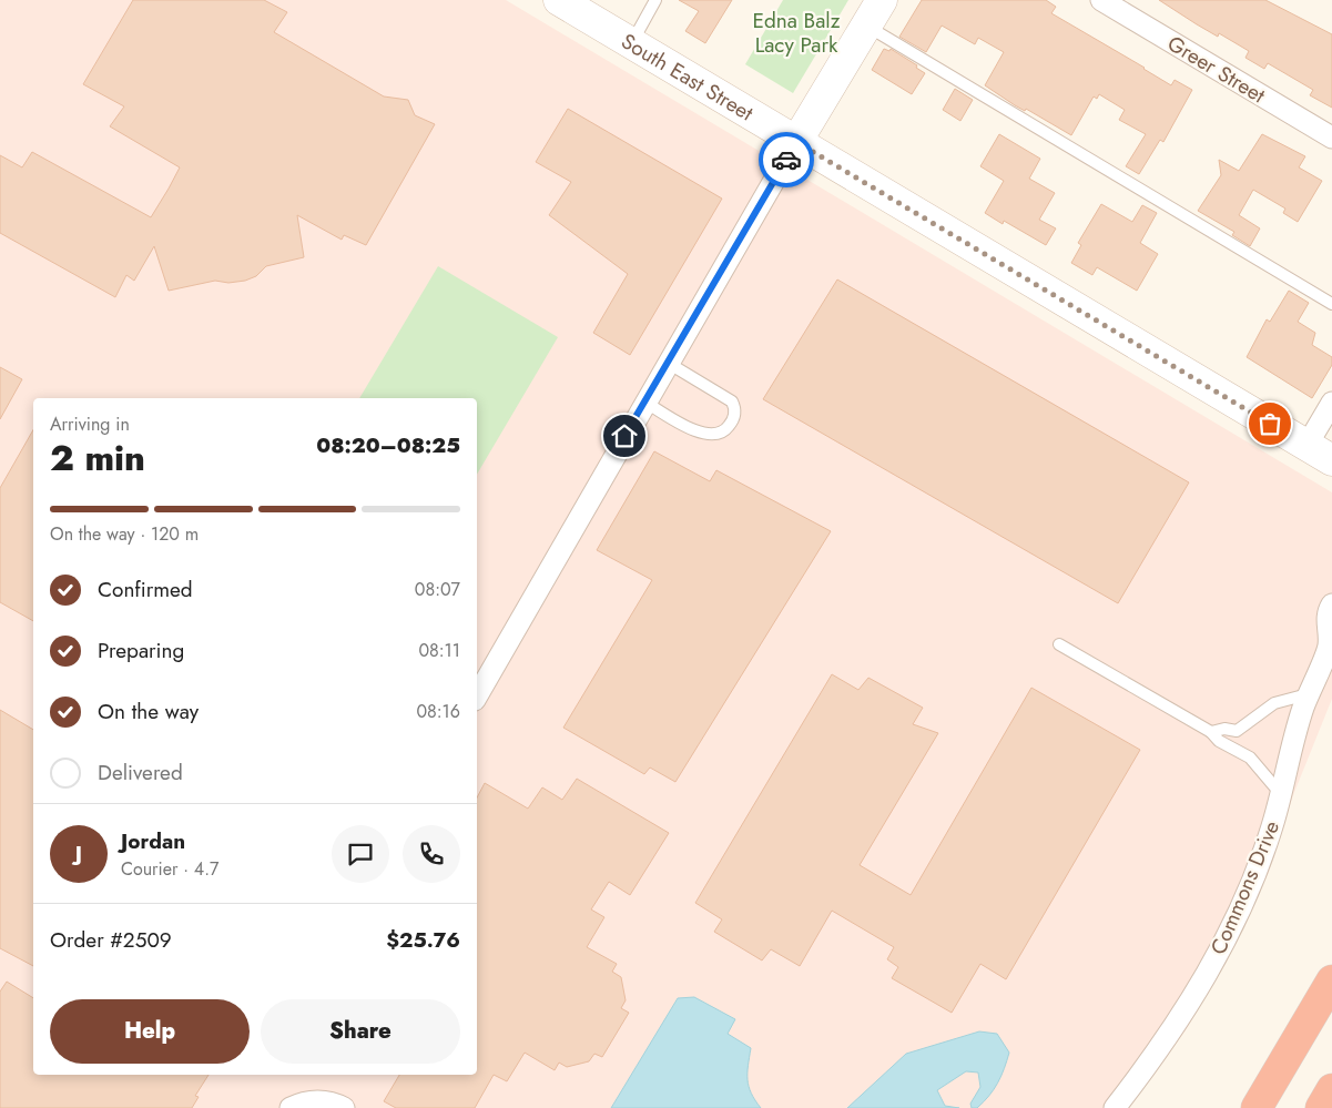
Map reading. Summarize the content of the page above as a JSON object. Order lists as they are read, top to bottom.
{
  "streets": {
    "main road": ["South East Street"],
    "street": ["Greer Street", "Commons Drive"]
  },
  "parks": ["Edna Balz Lacy Park"],
  "page": {
    "heading": ["2 min", "Arriving in", "08:20–08:25"],
    "panel": [
      "Jordan",
      "Courier · 4.7",
      "Order #2509",
      "$25.76"
    ],
    "bar": "On the way · 120 m",
    "list": [
      ["Confirmed", "08:07"],
      ["Preparing", "08:11"],
      ["On the way", "08:16"],
      "Delivered"
    ],
    "round": "J",
    "buttons": ["Help", "Share"]
  }
}
